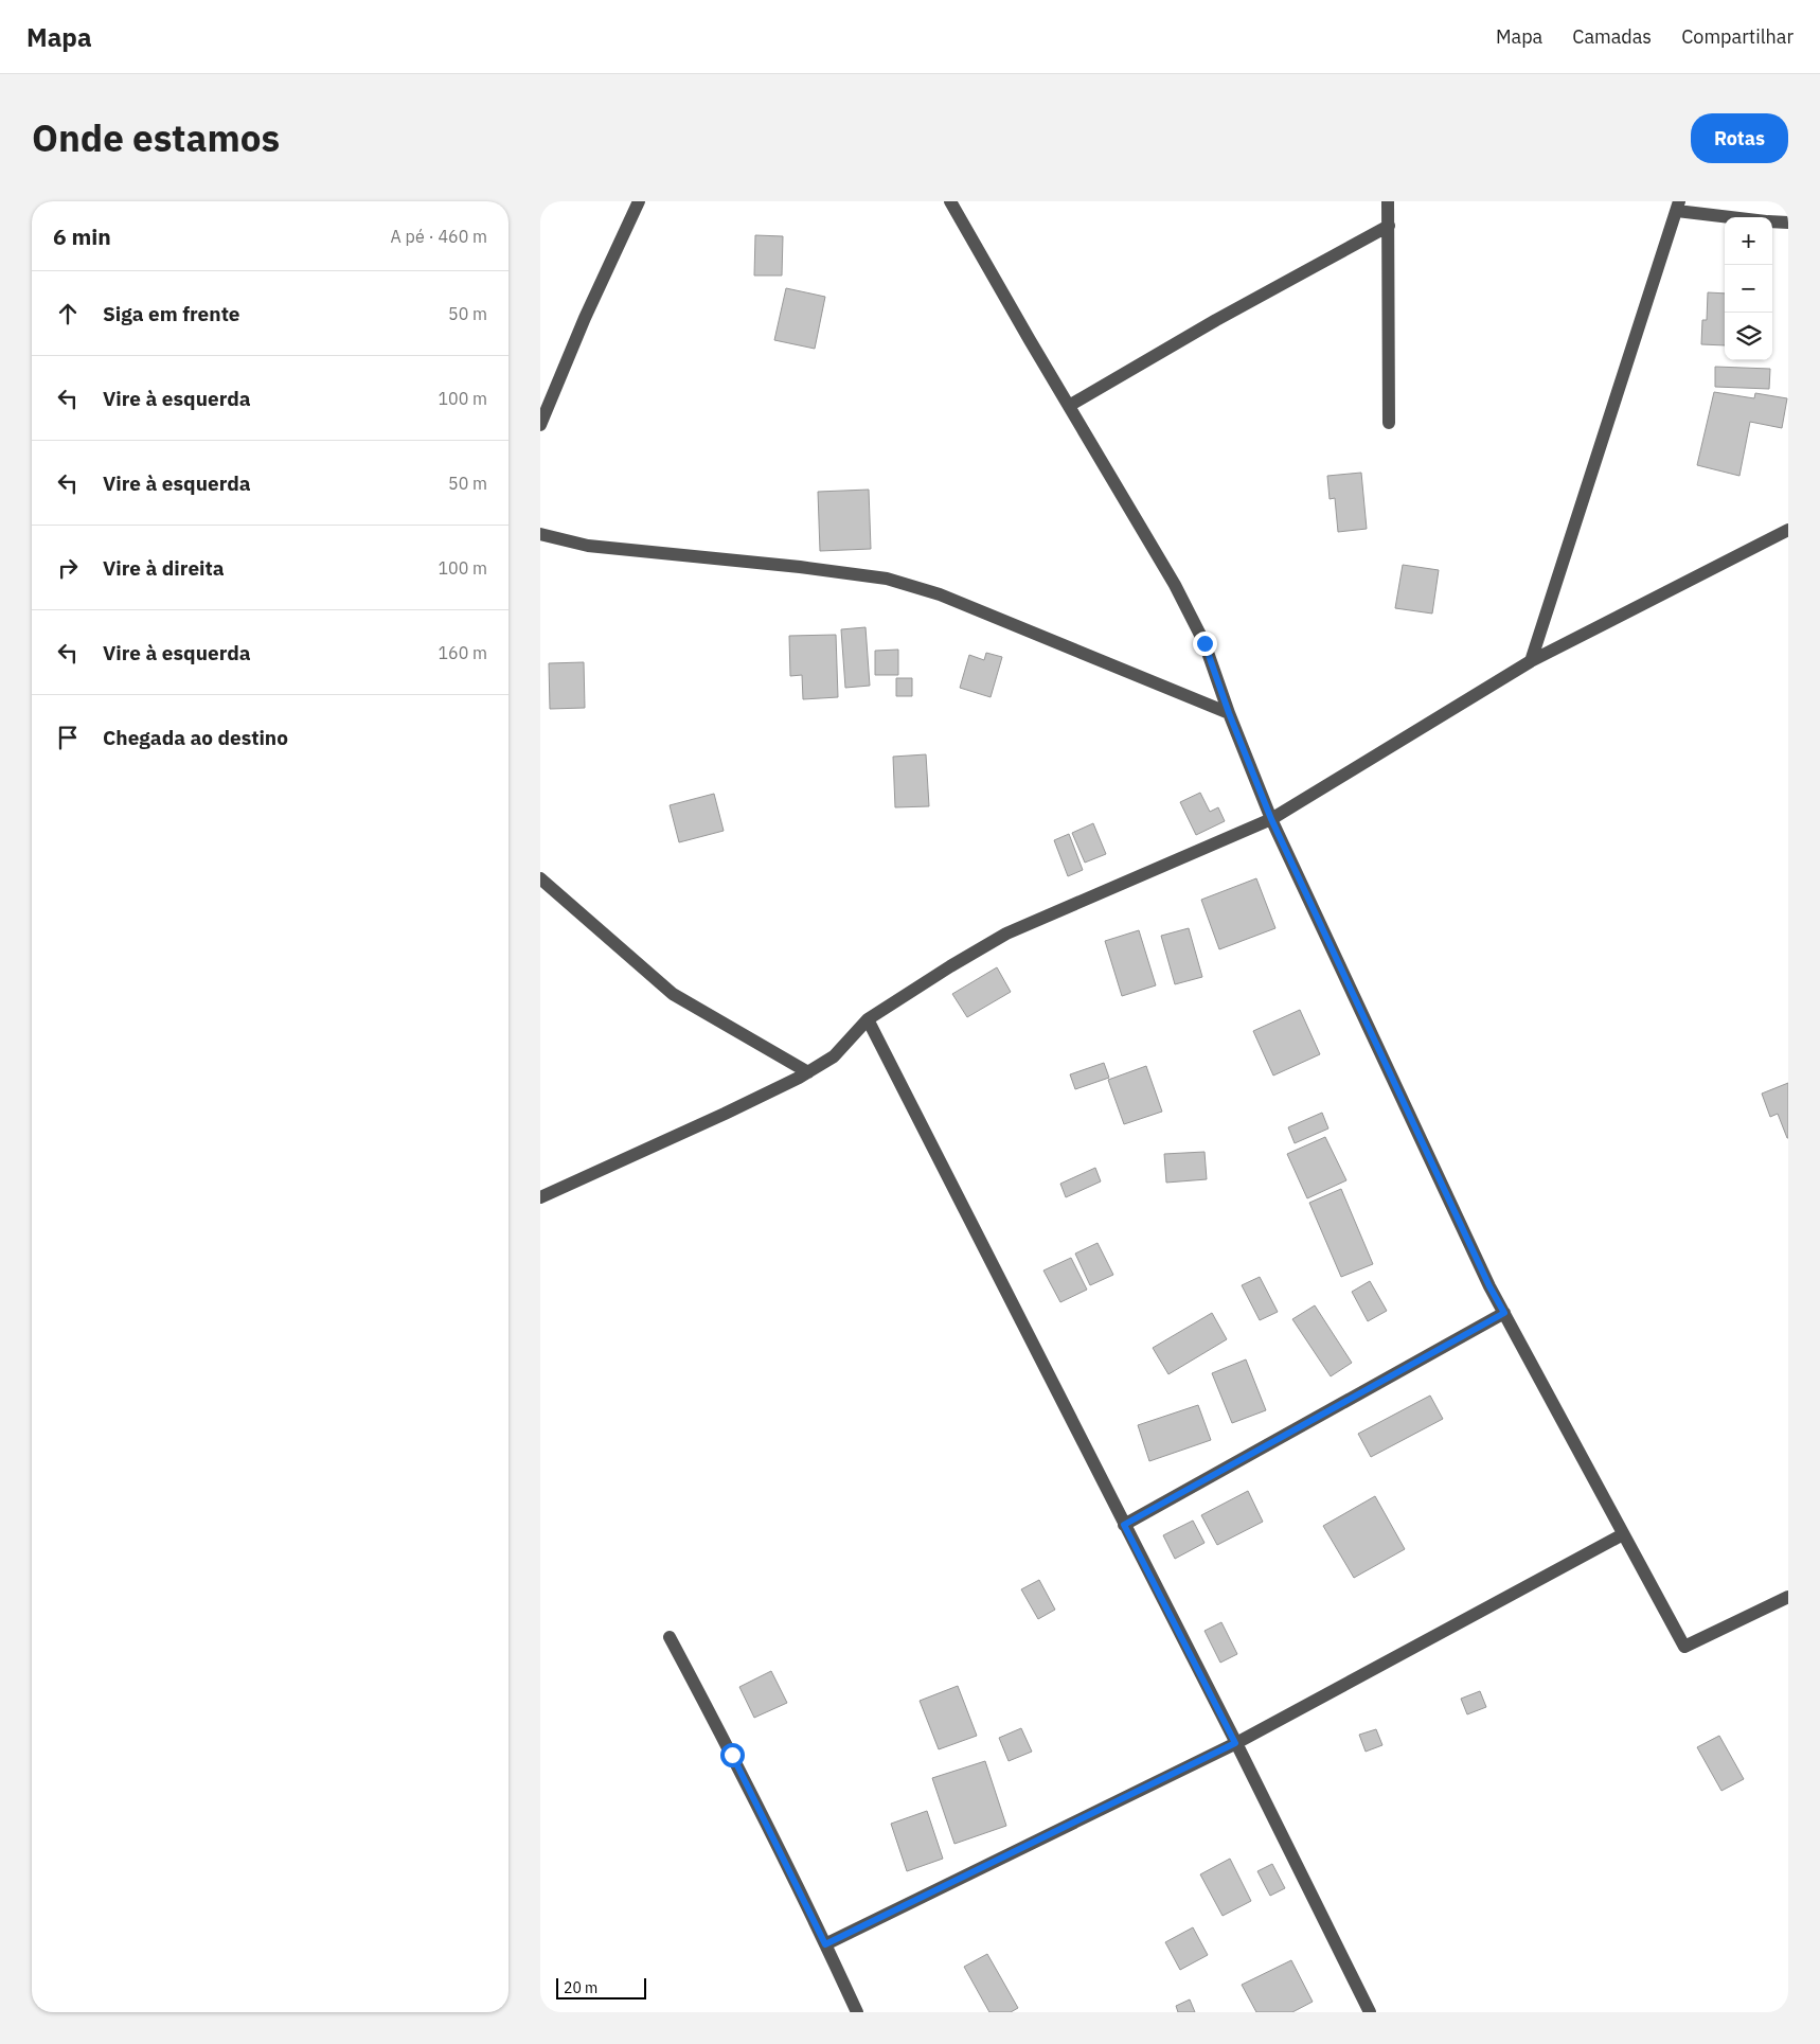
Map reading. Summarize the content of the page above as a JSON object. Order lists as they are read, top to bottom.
{
  "scale_bar": "20 m",
  "page": {
    "header": "Mapa",
    "nav": ["Mapa", "Camadas", "Compartilhar"],
    "title": "Onde estamos",
    "buttons": "Rotas",
    "heading": ["6 min", "A pé · 460 m"],
    "map_buttons": ["+", "−"],
    "list": [
      ["Siga em frente", "50 m"],
      ["Vire à esquerda", "100 m"],
      ["Vire à esquerda", "50 m"],
      ["Vire à direita", "100 m"],
      ["Vire à esquerda", "160 m"],
      "Chegada ao destino"
    ],
    "scale": "20 m"
  }
}
